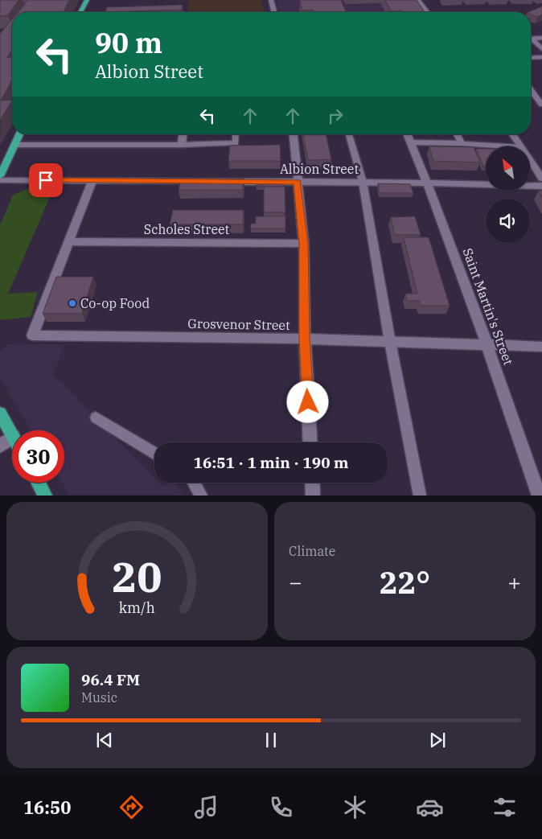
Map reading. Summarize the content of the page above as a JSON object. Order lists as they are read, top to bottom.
{
  "streets": {
    "street": [
      "Albion Street",
      "Scholes Street",
      "Saint Martin's Street",
      "Grosvenor Street"
    ]
  },
  "crossings": [
    ["Albion Street", "Saint Martin's Street"],
    ["Scholes Street", "Grosvenor Street"],
    ["Saint Martin's Street", "Grosvenor Street"]
  ],
  "places": ["Co-op Food"],
  "north": "top left",
  "page": {
    "turn": ["90 m", "Albion Street"],
    "limit": "30",
    "trip": "16:51 · 1 min · 190 m",
    "tile": "Climate",
    "heat": ["−", "22°", "+"],
    "song": ["96.4 FM", "Music"],
    "tabs": "16:50",
    "gauge": ["20", "km/h"]
  }
}
